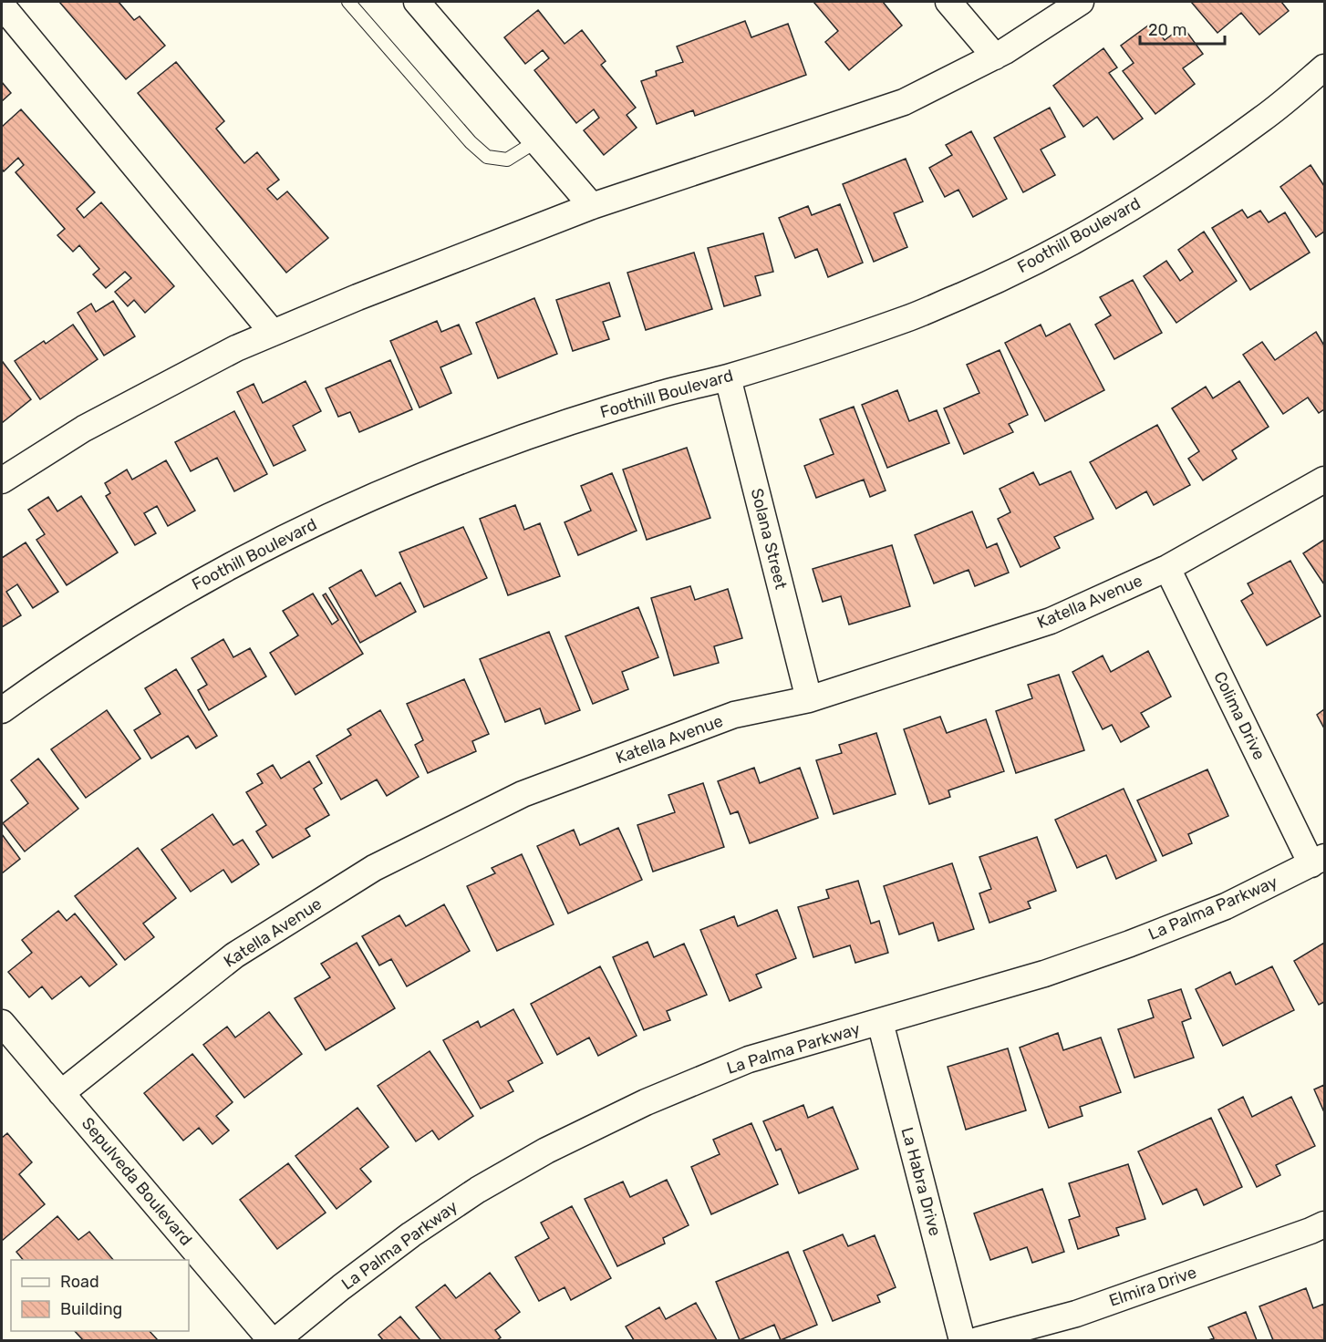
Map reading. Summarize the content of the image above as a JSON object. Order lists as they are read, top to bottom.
{
  "streets": {
    "street": [
      "Foothill Boulevard",
      "Solana Street",
      "Katella Avenue",
      "Colima Drive",
      "La Palma Parkway",
      "Sepulveda Boulevard",
      "La Habra Drive",
      "Elmira Drive"
    ]
  },
  "crossings": [
    ["Foothill Boulevard", "Solana Street"],
    ["Solana Street", "Katella Avenue"],
    ["Katella Avenue", "Colima Drive"],
    ["Katella Avenue", "Sepulveda Boulevard"],
    ["Colima Drive", "La Palma Parkway"],
    ["La Palma Parkway", "La Habra Drive"]
  ],
  "legend": ["Road", "Building"],
  "scale_bar": "20 m"
}
